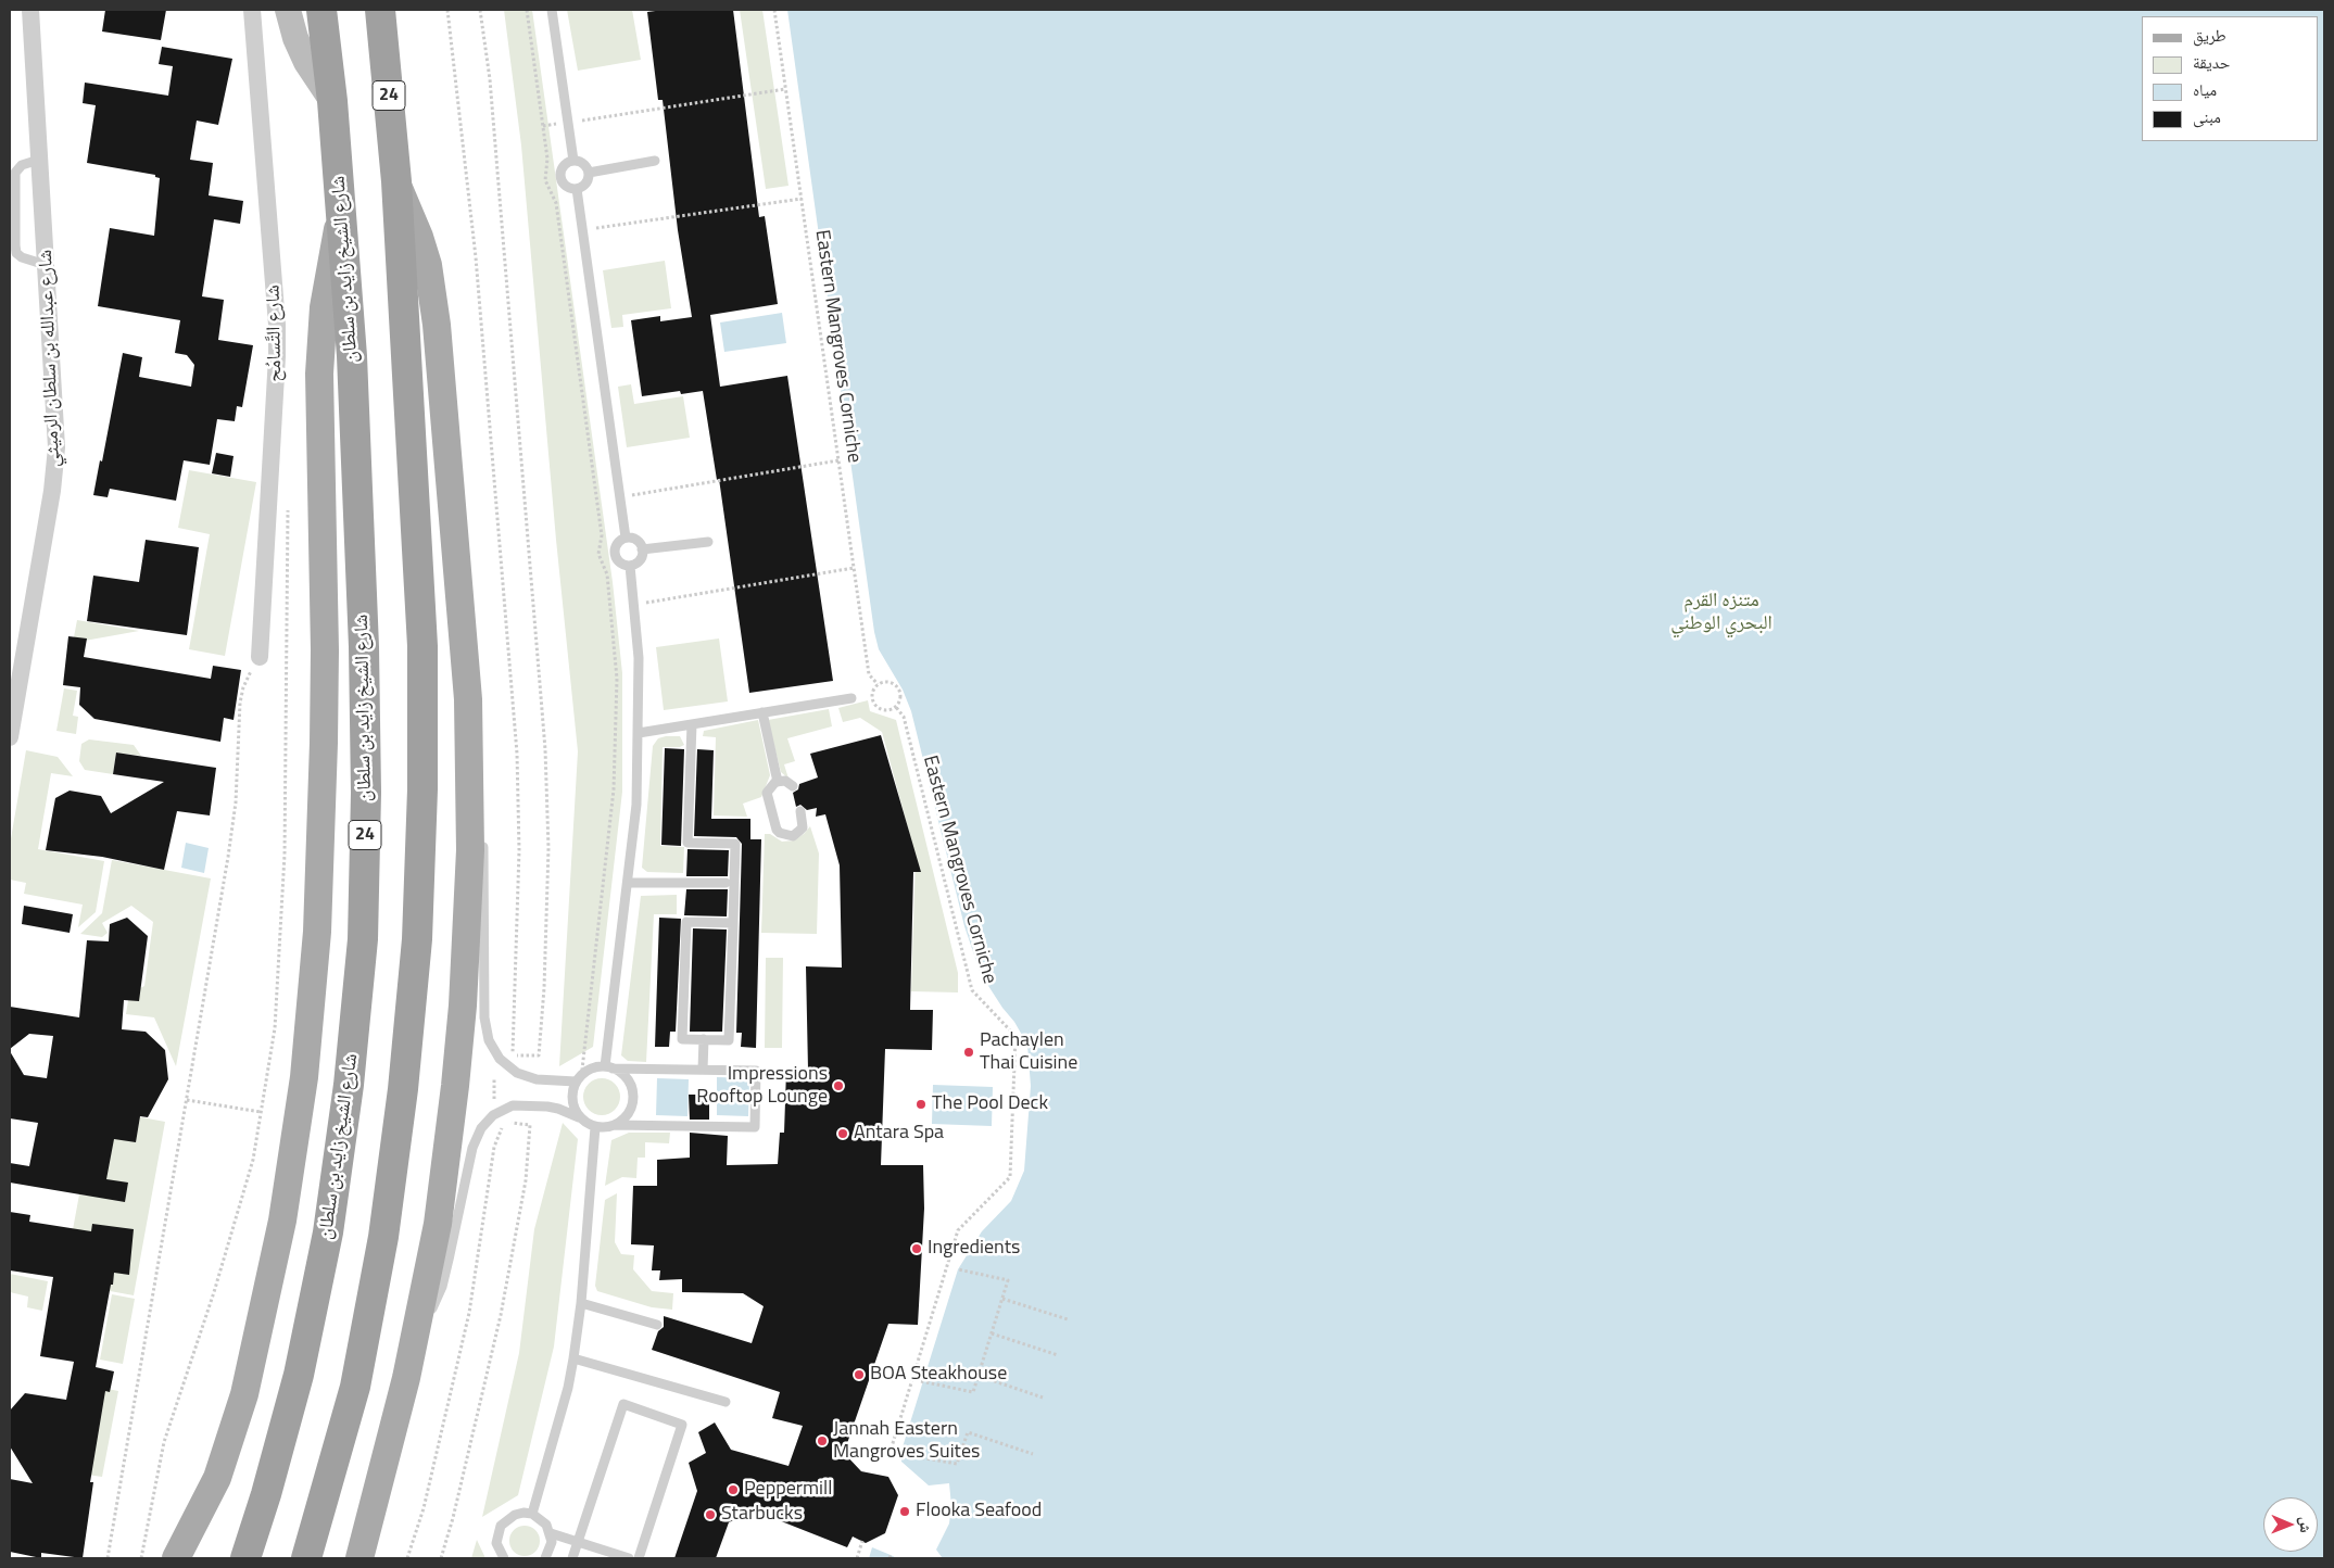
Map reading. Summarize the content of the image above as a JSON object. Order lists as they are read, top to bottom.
{
  "streets": {
    "highway": ["24", "شارع الشيخ زايد بن سلطان"],
    "street": ["شارع التَّسامُح", "شارع عبدالله بن سلطان الرميثي"],
    "path": ["Eastern Mangroves Corniche"]
  },
  "parks": ["متنزه القرم البحري الوطني"],
  "places": [
    "Pachaylen Thai Cuisine",
    "Impressions Rooftop Lounge",
    "The Pool Deck",
    "Antara Spa",
    "Ingredients",
    "BOA Steakhouse",
    "Jannah Eastern Mangroves Suites",
    "Peppermill",
    "Flooka Seafood",
    "Starbucks"
  ],
  "legend": [
    "طريق",
    "حديقة",
    "مياه",
    "مبنى"
  ],
  "north": "right"
}
